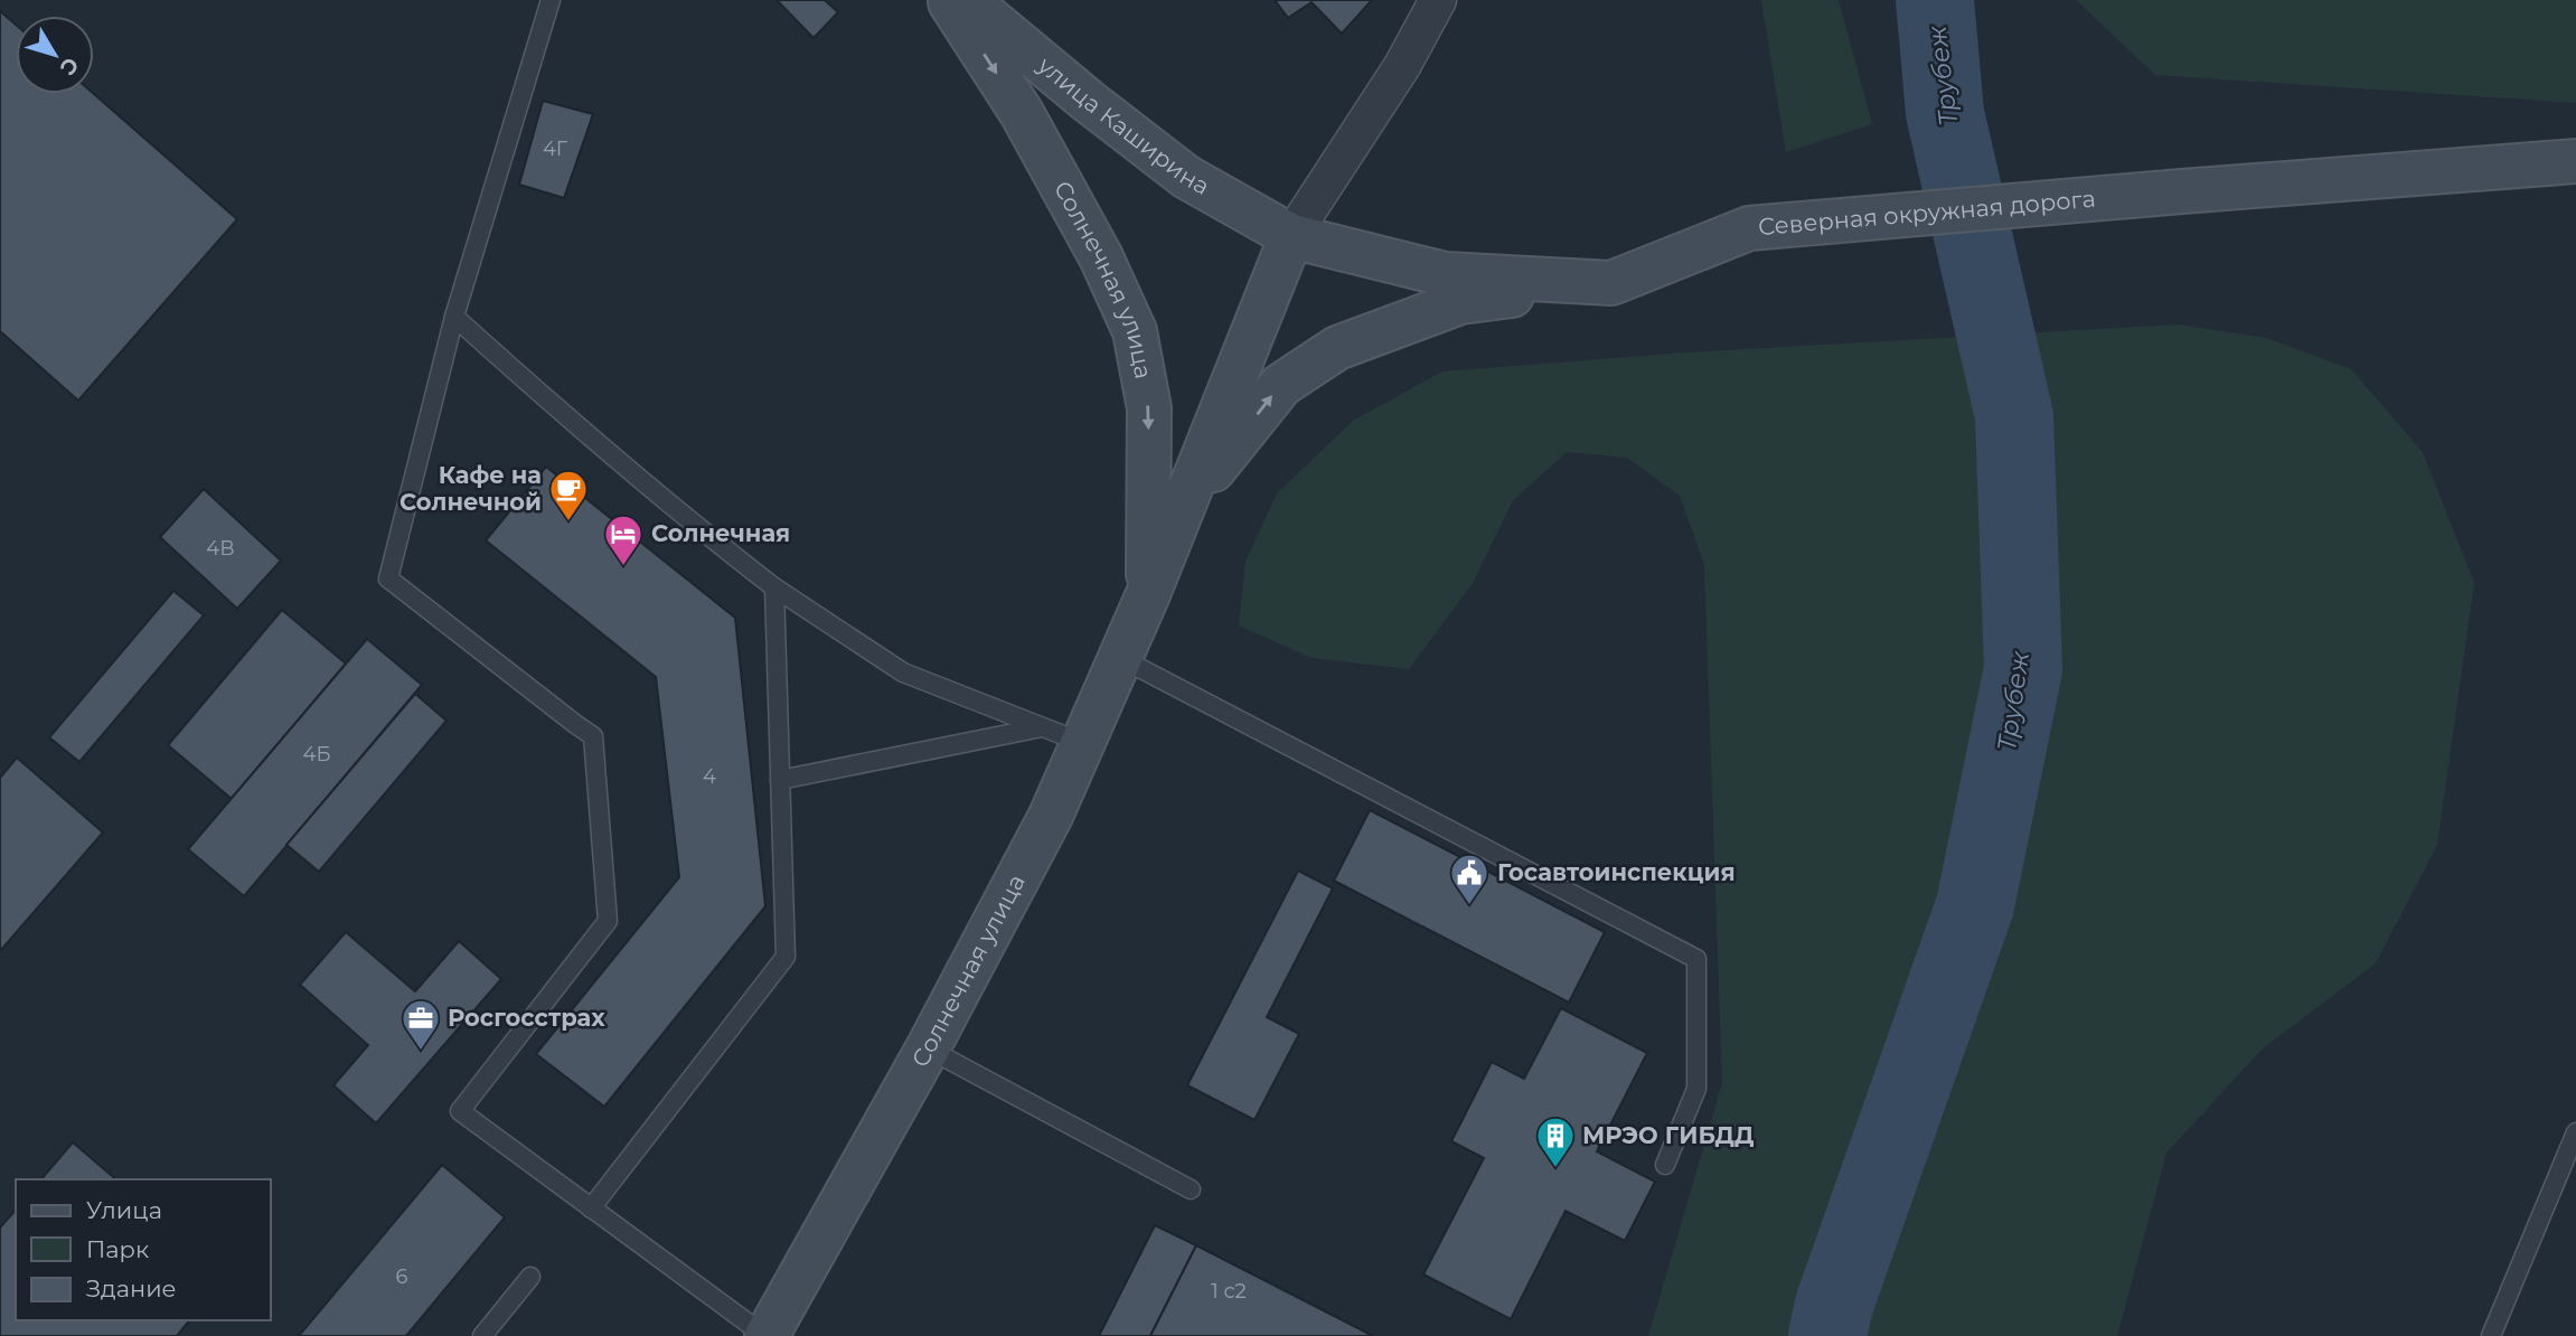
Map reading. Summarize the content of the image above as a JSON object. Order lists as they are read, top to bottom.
{
  "streets": {
    "main road": ["улица Каширина", "Северная окружная дорога", "Солнечная улица"]
  },
  "crossings": [
    ["улица Каширина", "Северная окружная дорога"],
    ["улица Каширина", "Солнечная улица"],
    ["Северная окружная дорога", "Солнечная улица"]
  ],
  "water": ["Трубеж"],
  "places": {
    "cafe": ["Кафе на Солнечной"],
    "hotel": ["Солнечная"],
    "public building": ["Госавтоинспекция"],
    "office": ["Росгосстрах"],
    "building": ["МРЭО ГИБДД"]
  },
  "house_numbers": [
    "4Г",
    "4В",
    "4Б",
    "4",
    "6",
    "1 с2"
  ],
  "legend": ["Улица", "Парк", "Здание"],
  "north": "bottom right"
}
